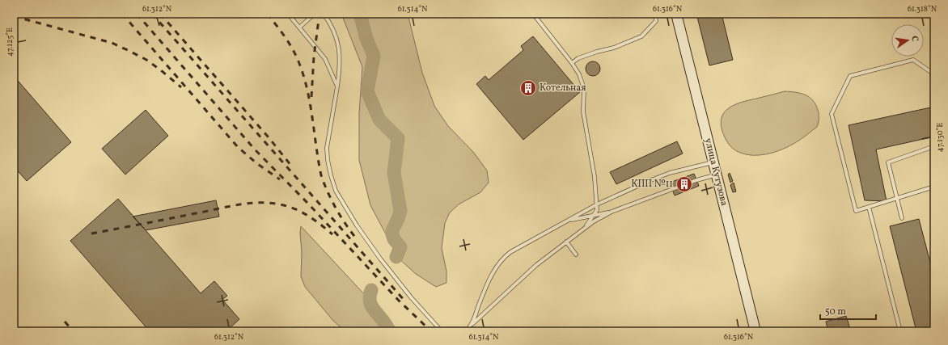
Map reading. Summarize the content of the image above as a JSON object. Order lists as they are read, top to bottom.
{
  "streets": {
    "street": ["улица Кутузова"]
  },
  "places": {
    "building": ["Котельная", "КПП №11"]
  },
  "scale_bar": "50 m",
  "north": "right",
  "coordinates": [
    "61.312°N",
    "61.314°N",
    "61.316°N",
    "61.318°N",
    "47.125°E",
    "47.130°E"
  ]
}
